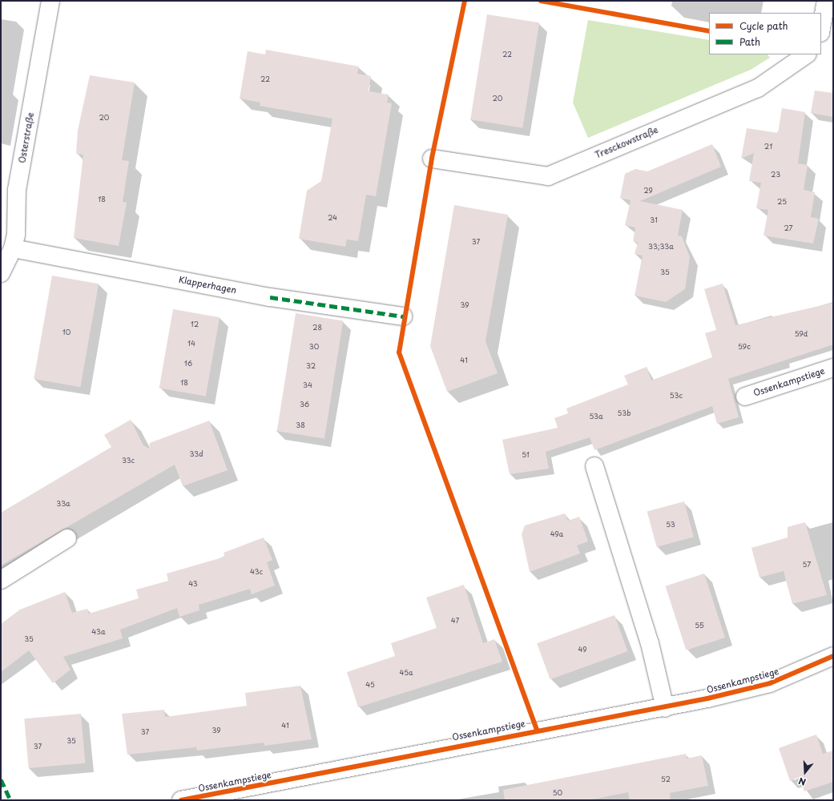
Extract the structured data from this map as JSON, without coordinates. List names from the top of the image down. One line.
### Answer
{"streets":{"street":["Osterstraße","Tresckowstraße","Klapperhagen","Ossenkampstiege"]},"crossings":[["Osterstraße","Klapperhagen"]],"house_numbers":["22","22","20","20","21","23","29","18","25","24","31","27","37","33;33a","35","39","12","28","10","59d","14","30","59c","41","16","32","18","34","53c","36","53b","53a","38","33d","51","33c","33a","53","49a","57","43c","43","47","55","43a","35","49","45a","45","41","39","37","35","37","52","50"],"legend":["Cycle path","Path"],"north":"bottom"}
